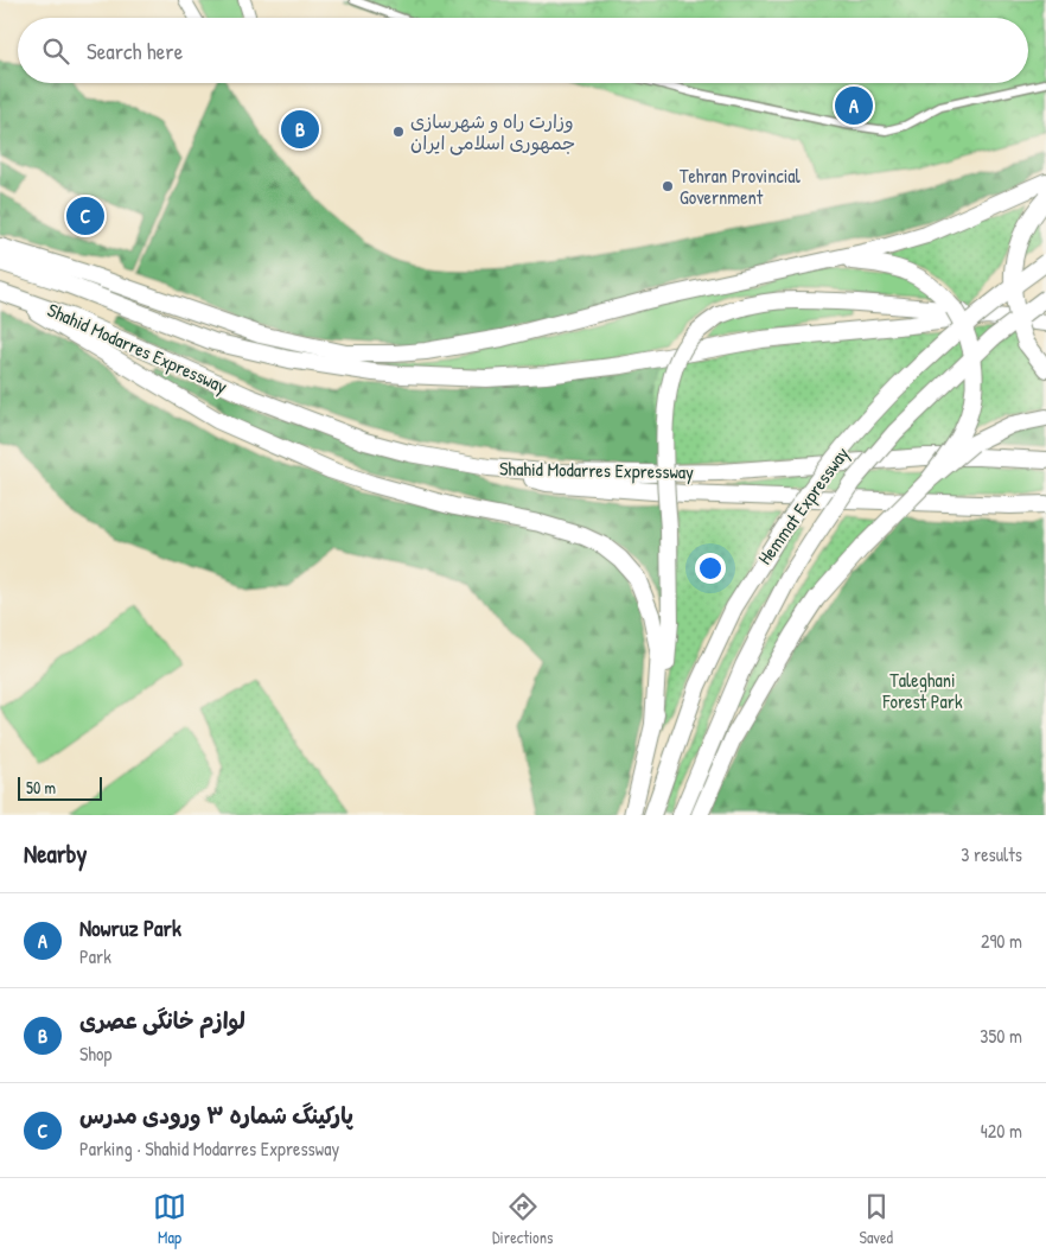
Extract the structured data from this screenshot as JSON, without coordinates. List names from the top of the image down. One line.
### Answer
{"streets":{"highway":["Shahid Modarres Expressway","Hemmat Expressway"]},"parks":["Taleghani Forest Park"],"places":["وزارت راه و شهرسازی جمهوری اسلامی ایران","Tehran Provincial Government"],"scale_bar":"50 m","page":{"search":"Search here","pins":["A","B","C"],"scale":"50 m","heading":["Nearby","3 results"],"list":[{"mark":"A","name":"Nowruz Park","note":"Park","value":"290 m"},{"mark":"B","name":"لوازم خانگی عصری","note":"Shop","value":"350 m"},{"mark":"C","name":"پارکینگ شماره ۳ ورودی مدرس","note":"Parking · Shahid Modarres Expressway","value":"420 m"}],"nav":["Map","Directions","Saved"]}}
